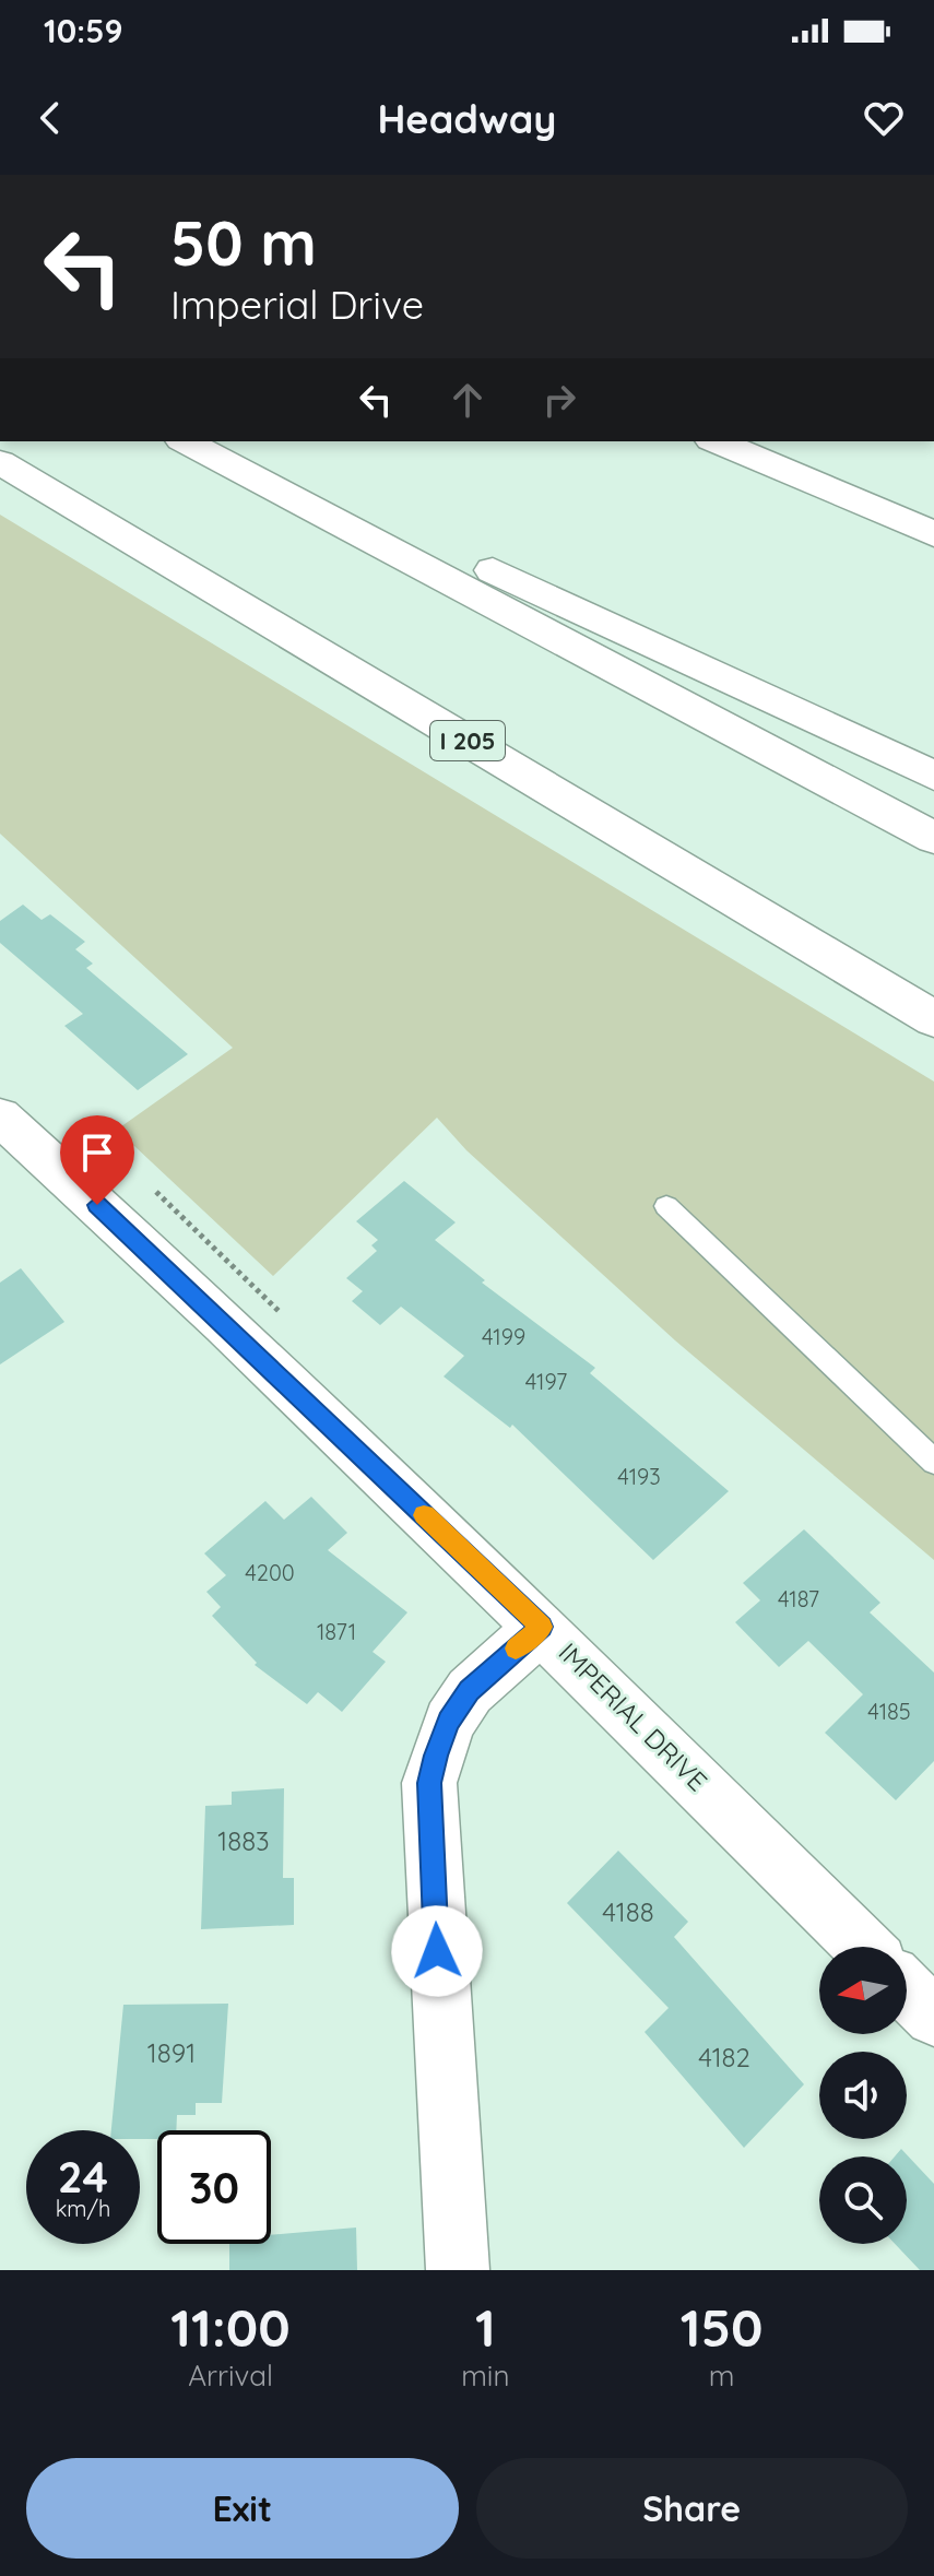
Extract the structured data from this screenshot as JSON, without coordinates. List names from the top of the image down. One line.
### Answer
{"streets":{"main road":["I 205"],"street":["IMPERIAL DRIVE"]},"house_numbers":["4199","4197","4193","4200","4187","1871","4185","1883","4188","1891","4182"],"north":"left","page":{"status":"10:59","header":"Headway","turn":["50 m","Imperial Drive"],"speed":"24 km/h","limit":"30","eta":["11:00","Arrival","1","min","150","m"],"buttons":["Exit","Share"]}}
